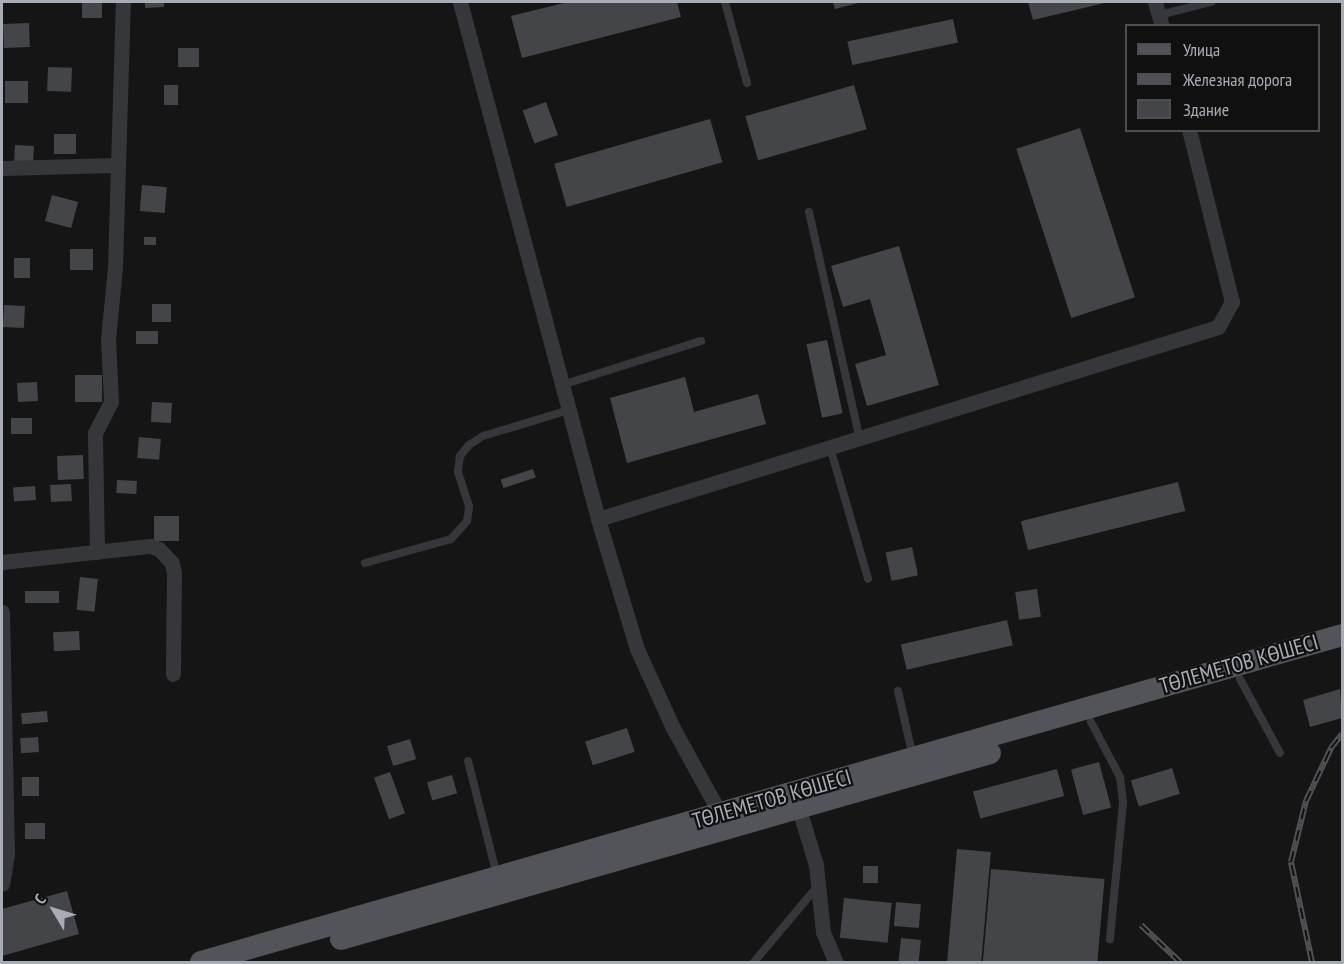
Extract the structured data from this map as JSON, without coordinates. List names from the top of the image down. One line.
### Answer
{"streets":{"main road":["ТӨЛЕМЕТОВ КӨШЕСІ"]},"legend":["Улица","Железная дорога","Здание"],"north":"top left"}
